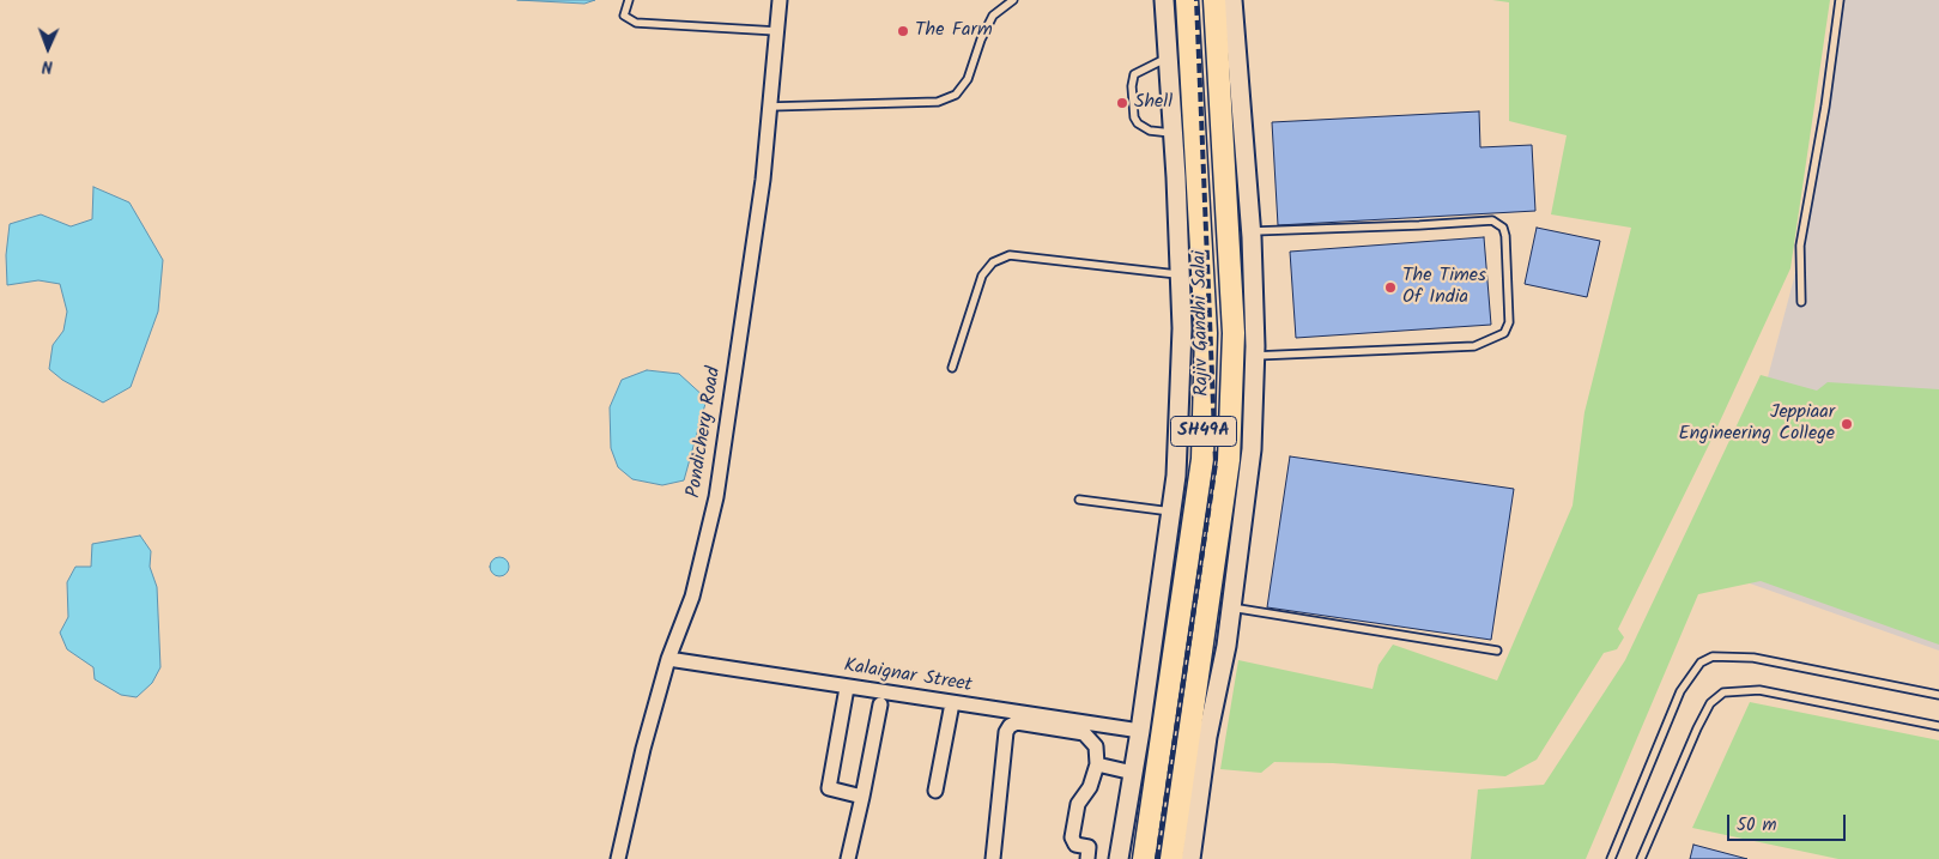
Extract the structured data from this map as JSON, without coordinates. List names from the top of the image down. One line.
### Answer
{"streets":{"main road":["Rajiv Gandhi Salai","SH49A"],"street":["Pondichery Road","Kalaignar Street"]},"crossings":[["Pondichery Road","Kalaignar Street"]],"places":["The Farm","Shell","The Times Of India","Jeppiaar Engineering College"],"scale_bar":"50 m","north":"bottom"}
